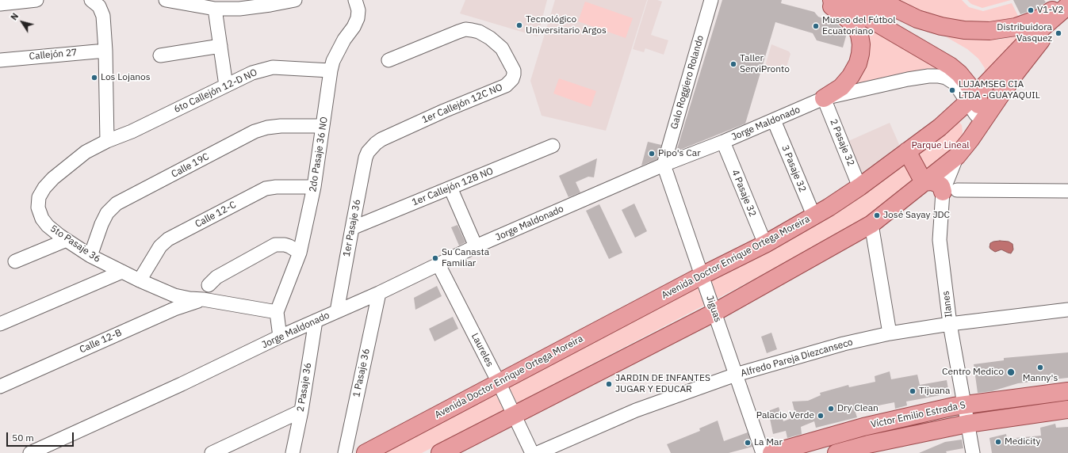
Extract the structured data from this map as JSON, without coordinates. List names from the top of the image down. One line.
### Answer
{"streets":{"main road":["Avenida Doctor Enrique Ortega Moreira","Víctor Emilio Estrada S"],"street":["Callejón 27","Galo Roggiero Rolando","6to Callejón 12-D NO","1er Callejón 12C NO","Jorge Maldonado","2 Pasaje 32","2do Pasaje 36 NO","Calle 19C","3 Pasaje 32","1er Callejón 12B NO","4 Pasaje 32","Calle 12-C","1er Pasaje 36","5to Pasaje 36","Ilanes","Jiguas","Calle 12-B","Laureles","Alfredo Pareja Diezcanseco","1 Pasaje 36","2 Pasaje 36"]},"crossings":[["Galo Roggiero Rolando","Jorge Maldonado"],["Galo Roggiero Rolando","Jiguas"],["6to Callejón 12-D NO","2do Pasaje 36 NO"],["6to Callejón 12-D NO","5to Pasaje 36"],["1er Callejón 12C NO","1er Pasaje 36"],["Jorge Maldonado","2 Pasaje 32"],["Jorge Maldonado","3 Pasaje 32"],["Jorge Maldonado","4 Pasaje 32"],["Jorge Maldonado","1er Pasaje 36"],["Jorge Maldonado","Avenida Doctor Enrique Ortega Moreira"],["Jorge Maldonado","Jiguas"],["Jorge Maldonado","Laureles"],["Jorge Maldonado","1 Pasaje 36"],["Jorge Maldonado","2 Pasaje 36"],["2 Pasaje 32","Avenida Doctor Enrique Ortega Moreira"],["2do Pasaje 36 NO","Calle 19C"],["2do Pasaje 36 NO","Calle 12-C"],["2do Pasaje 36 NO","5to Pasaje 36"],["Calle 19C","5to Pasaje 36"],["3 Pasaje 32","Avenida Doctor Enrique Ortega Moreira"],["1er Callejón 12B NO","1er Pasaje 36"],["4 Pasaje 32","Avenida Doctor Enrique Ortega Moreira"],["Calle 12-C","5to Pasaje 36"],["5to Pasaje 36","Calle 12-B"],["Avenida Doctor Enrique Ortega Moreira","Jiguas"],["Avenida Doctor Enrique Ortega Moreira","Laureles"],["Ilanes","Alfredo Pareja Diezcanseco"],["Ilanes","Víctor Emilio Estrada S"],["Jiguas","Alfredo Pareja Diezcanseco"]],"parks":["Parque Lineal"],"places":["V1-V2","Tecnológico Universitario Argos","Museo del Fútbol Ecuatoriano","Distribuidora Vasquez","Taller ServiPronto","Los Lojanos","LUJAMSEG CIA LTDA - GUAYAQUIL","Pipo's Car","José Sayay JDC","Su Canasta Familiar","Manny's","Centro Medico","JARDIN DE INFANTES JUGAR Y EDUCAR","Tijuana","Dry Clean","Palacio Verde","Medicity","La Mar"],"scale_bar":"50 m","north":"top left"}
